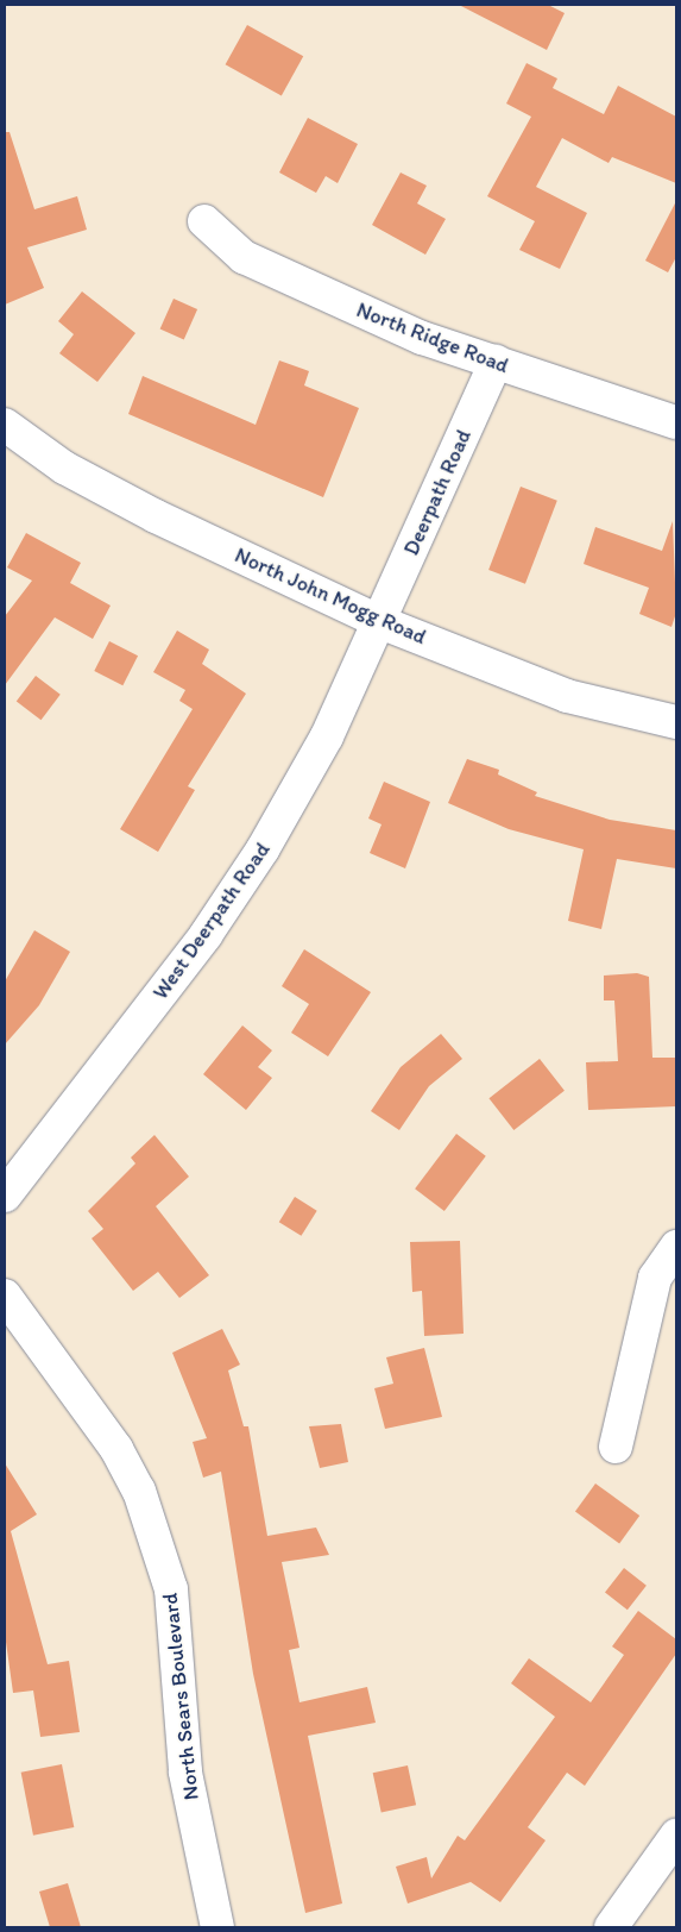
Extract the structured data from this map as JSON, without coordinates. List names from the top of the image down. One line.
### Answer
{"streets":{"street":["North Ridge Road","Deerpath Road","North John Mogg Road","West Deerpath Road","North Sears Boulevard"]},"crossings":[["North Ridge Road","Deerpath Road"],["Deerpath Road","North John Mogg Road"],["Deerpath Road","West Deerpath Road"],["North John Mogg Road","West Deerpath Road"]]}
